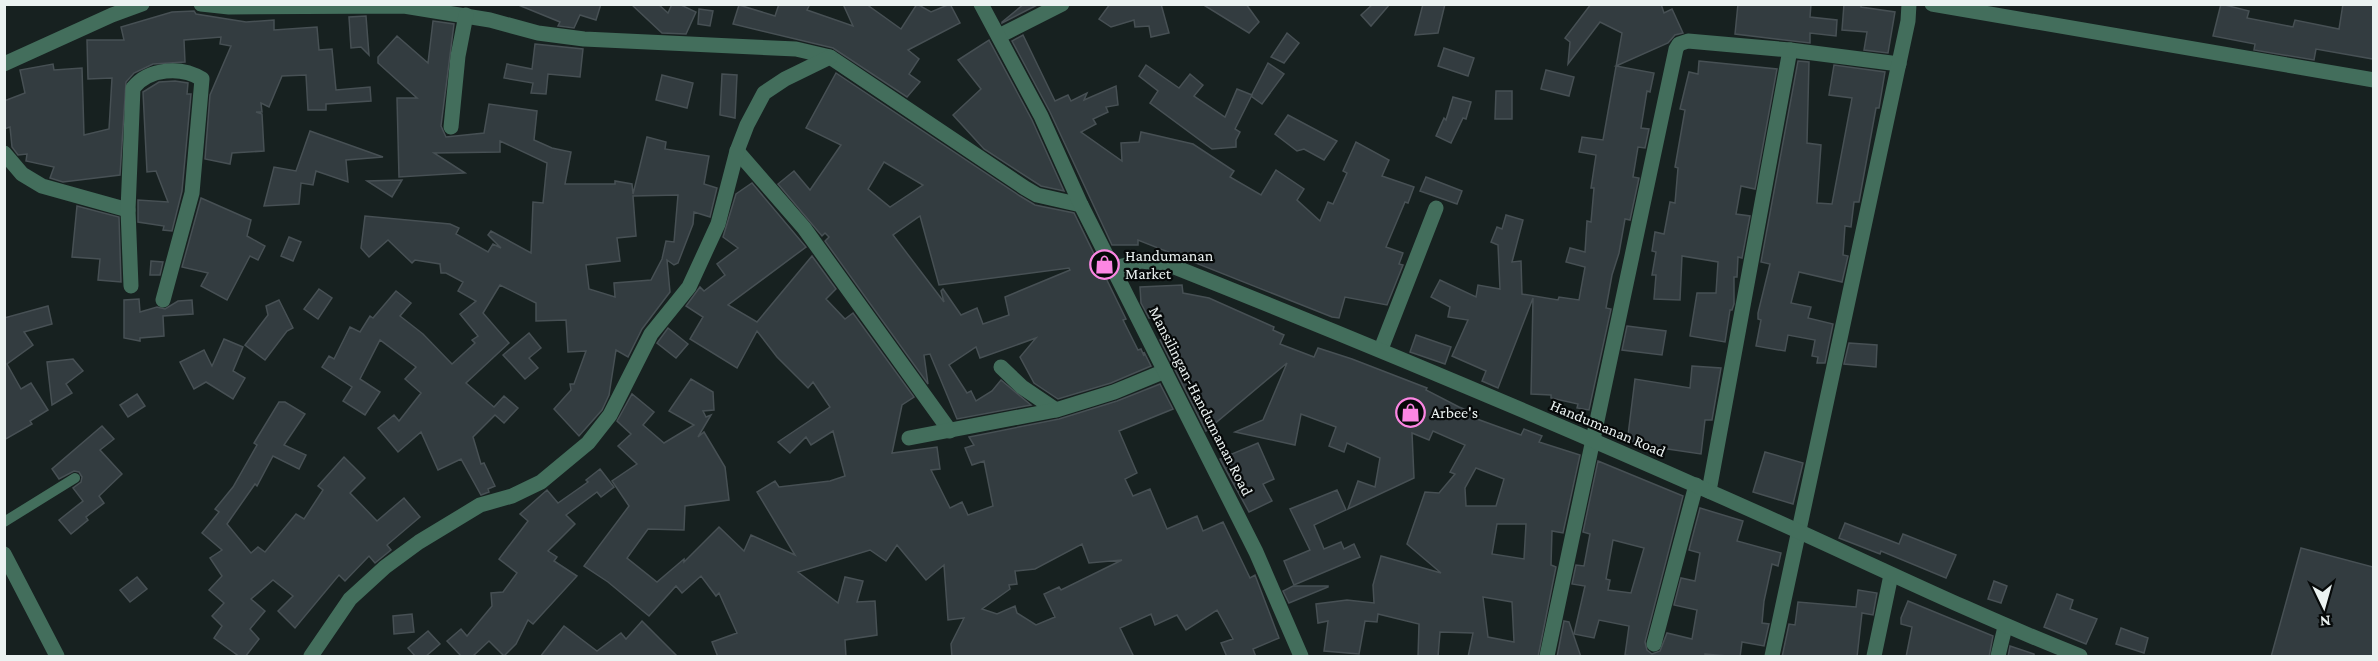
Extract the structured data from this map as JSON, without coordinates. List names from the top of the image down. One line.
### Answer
{"streets":{"street":["Mansilingan-Handumanan Road","Handumanan Road"]},"crossings":[["Mansilingan-Handumanan Road","Handumanan Road"]],"places":{"shop":["Handumanan Market","Arbee's"]},"north":"bottom"}
